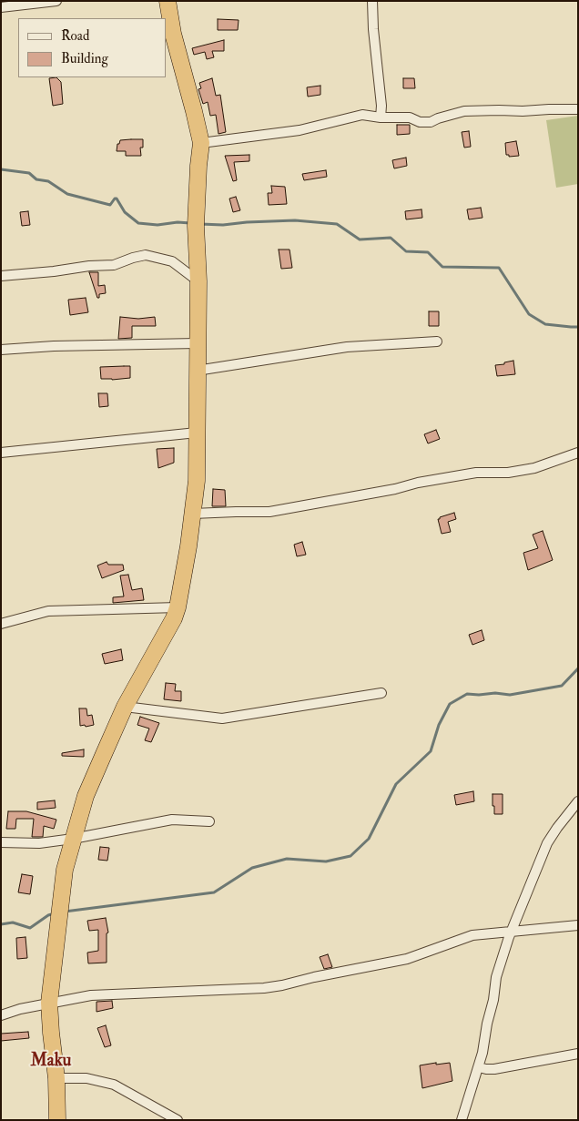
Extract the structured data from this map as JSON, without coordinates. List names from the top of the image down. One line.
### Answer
{"districts":["Maku"],"legend":["Road","Building"]}
